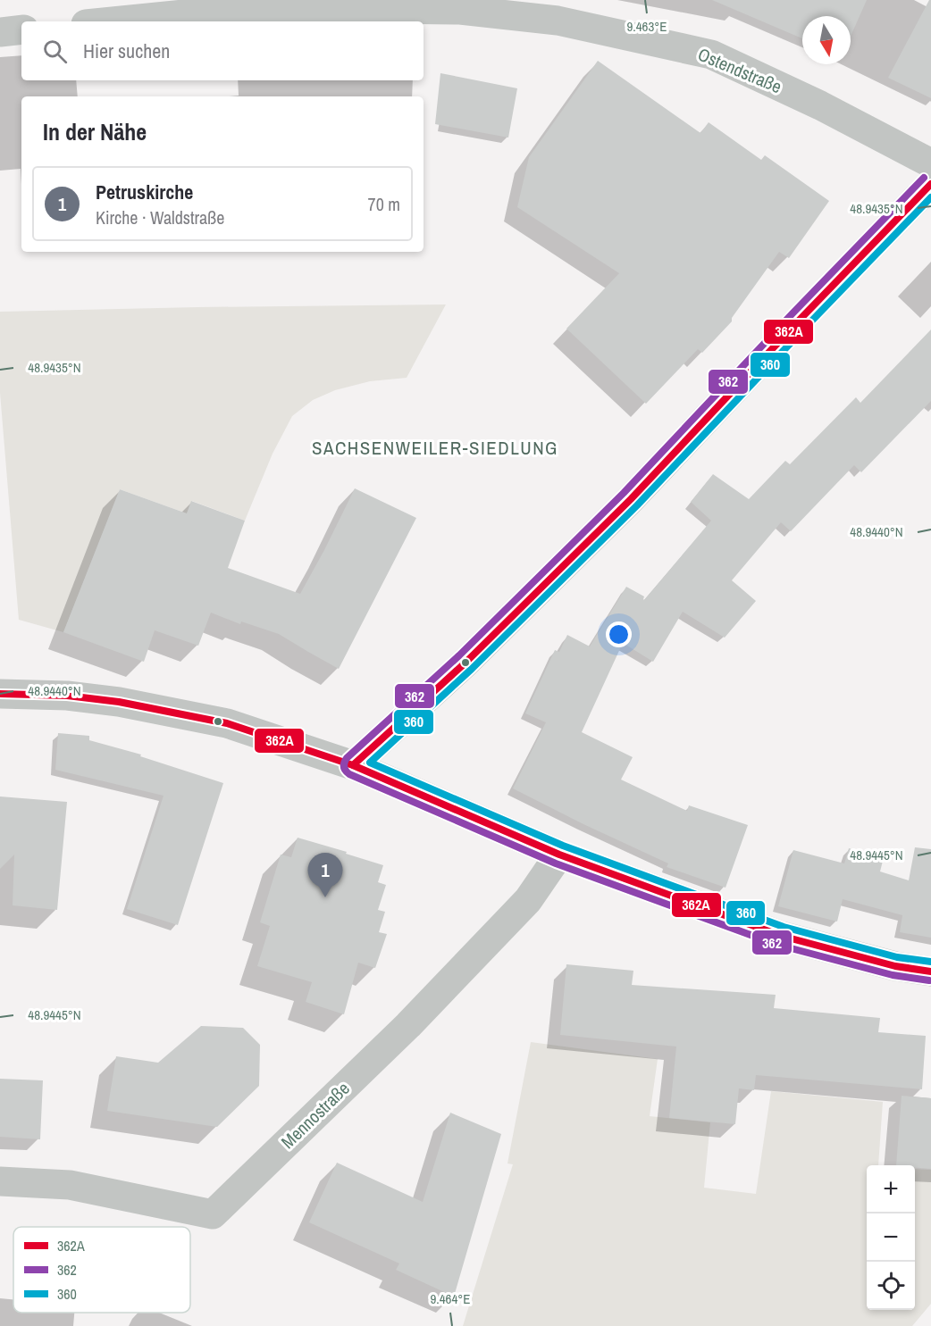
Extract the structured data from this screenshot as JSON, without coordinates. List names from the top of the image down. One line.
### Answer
{"streets":{"street":["Ostendstraße","Mennostraße"]},"districts":["SACHSENWEILER-SIEDLUNG"],"lines":["transit line 362","transit line 362A","transit line 360"],"legend":["362A","362","360"],"north":"bottom","page":{"search":"Hier suchen","heading":"In der Nähe","list":[{"mark":"1","name":"Petruskirche","note":"Kirche · Waldstraße","value":"70 m"}],"pins":"1","map_buttons":["+","−"]},"coordinates":["9.463°E","48.9435°N","48.9440°N","48.9445°N","9.464°E"]}
